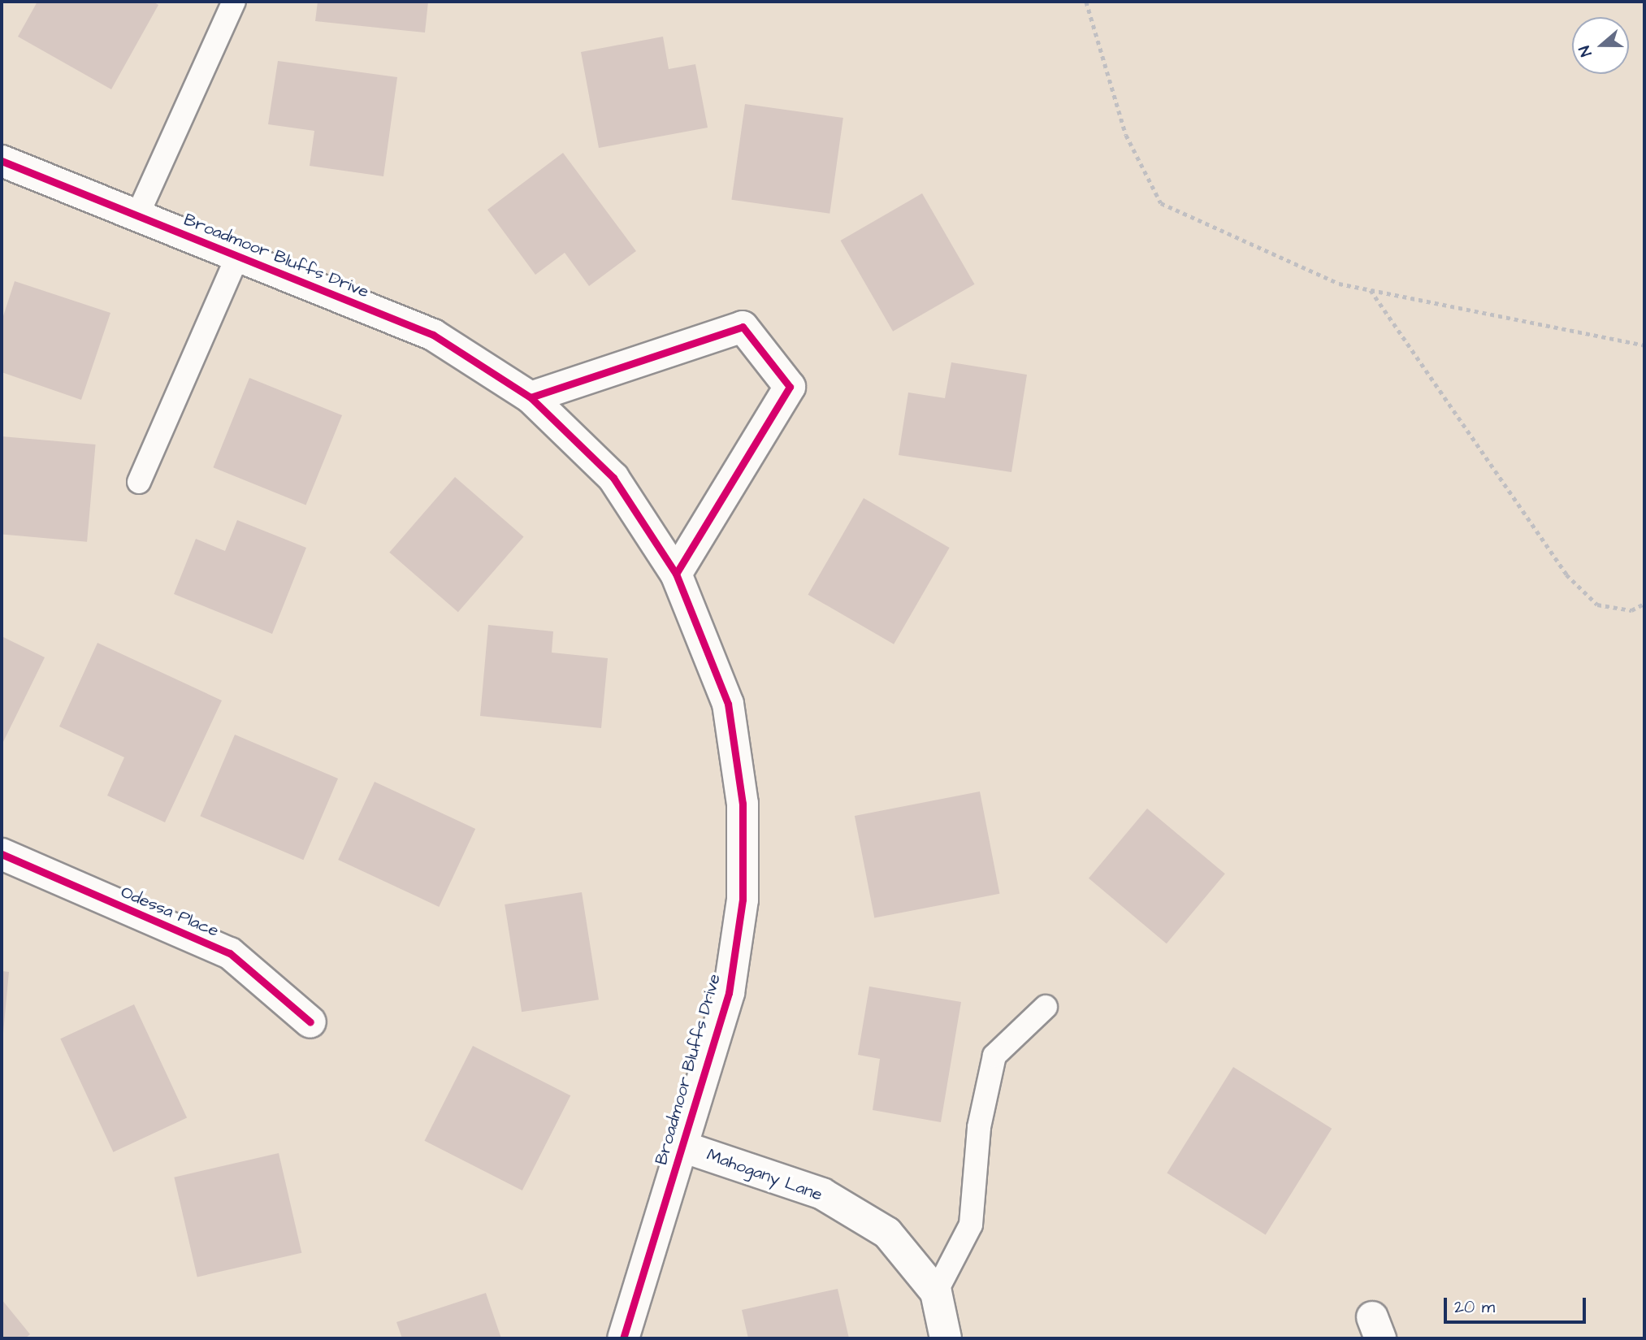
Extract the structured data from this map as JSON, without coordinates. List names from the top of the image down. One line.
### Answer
{"streets":{"street":["Broadmoor Bluffs Drive","Odessa Place","Mahogany Lane"]},"crossings":[["Broadmoor Bluffs Drive","Mahogany Lane"]],"scale_bar":"20 m","north":"left"}
